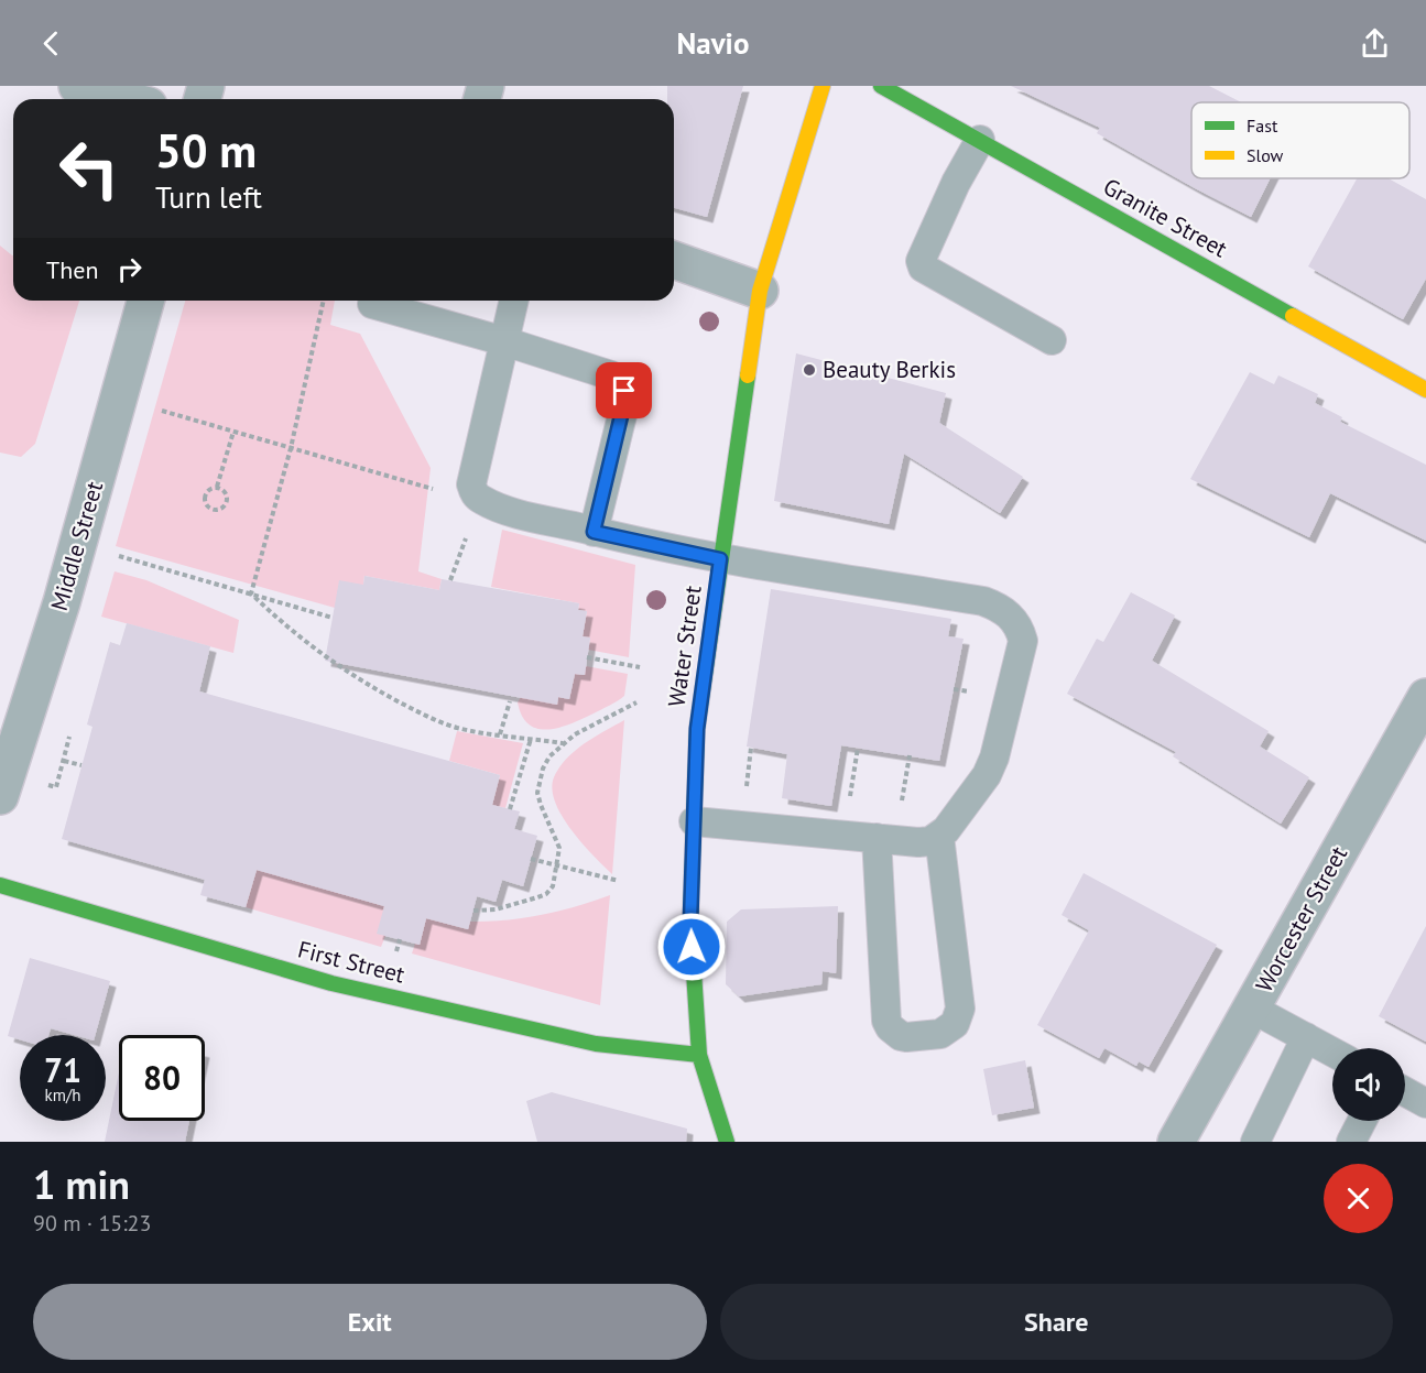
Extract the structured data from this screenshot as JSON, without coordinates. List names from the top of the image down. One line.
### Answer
{"streets":{"main road":["Granite Street","Water Street","First Street"],"street":["Middle Street","Worcester Street"]},"crossings":[["Water Street","First Street"]],"places":["Beauty Berkis"],"legend":["Fast","Slow"],"page":{"header":"Navio","turn":["50 m","Turn left"],"then":"Then","speed":"71 km/h","limit":"80","heading":["1 min","90 m · 15:23"],"buttons":["Exit","Share"]}}
